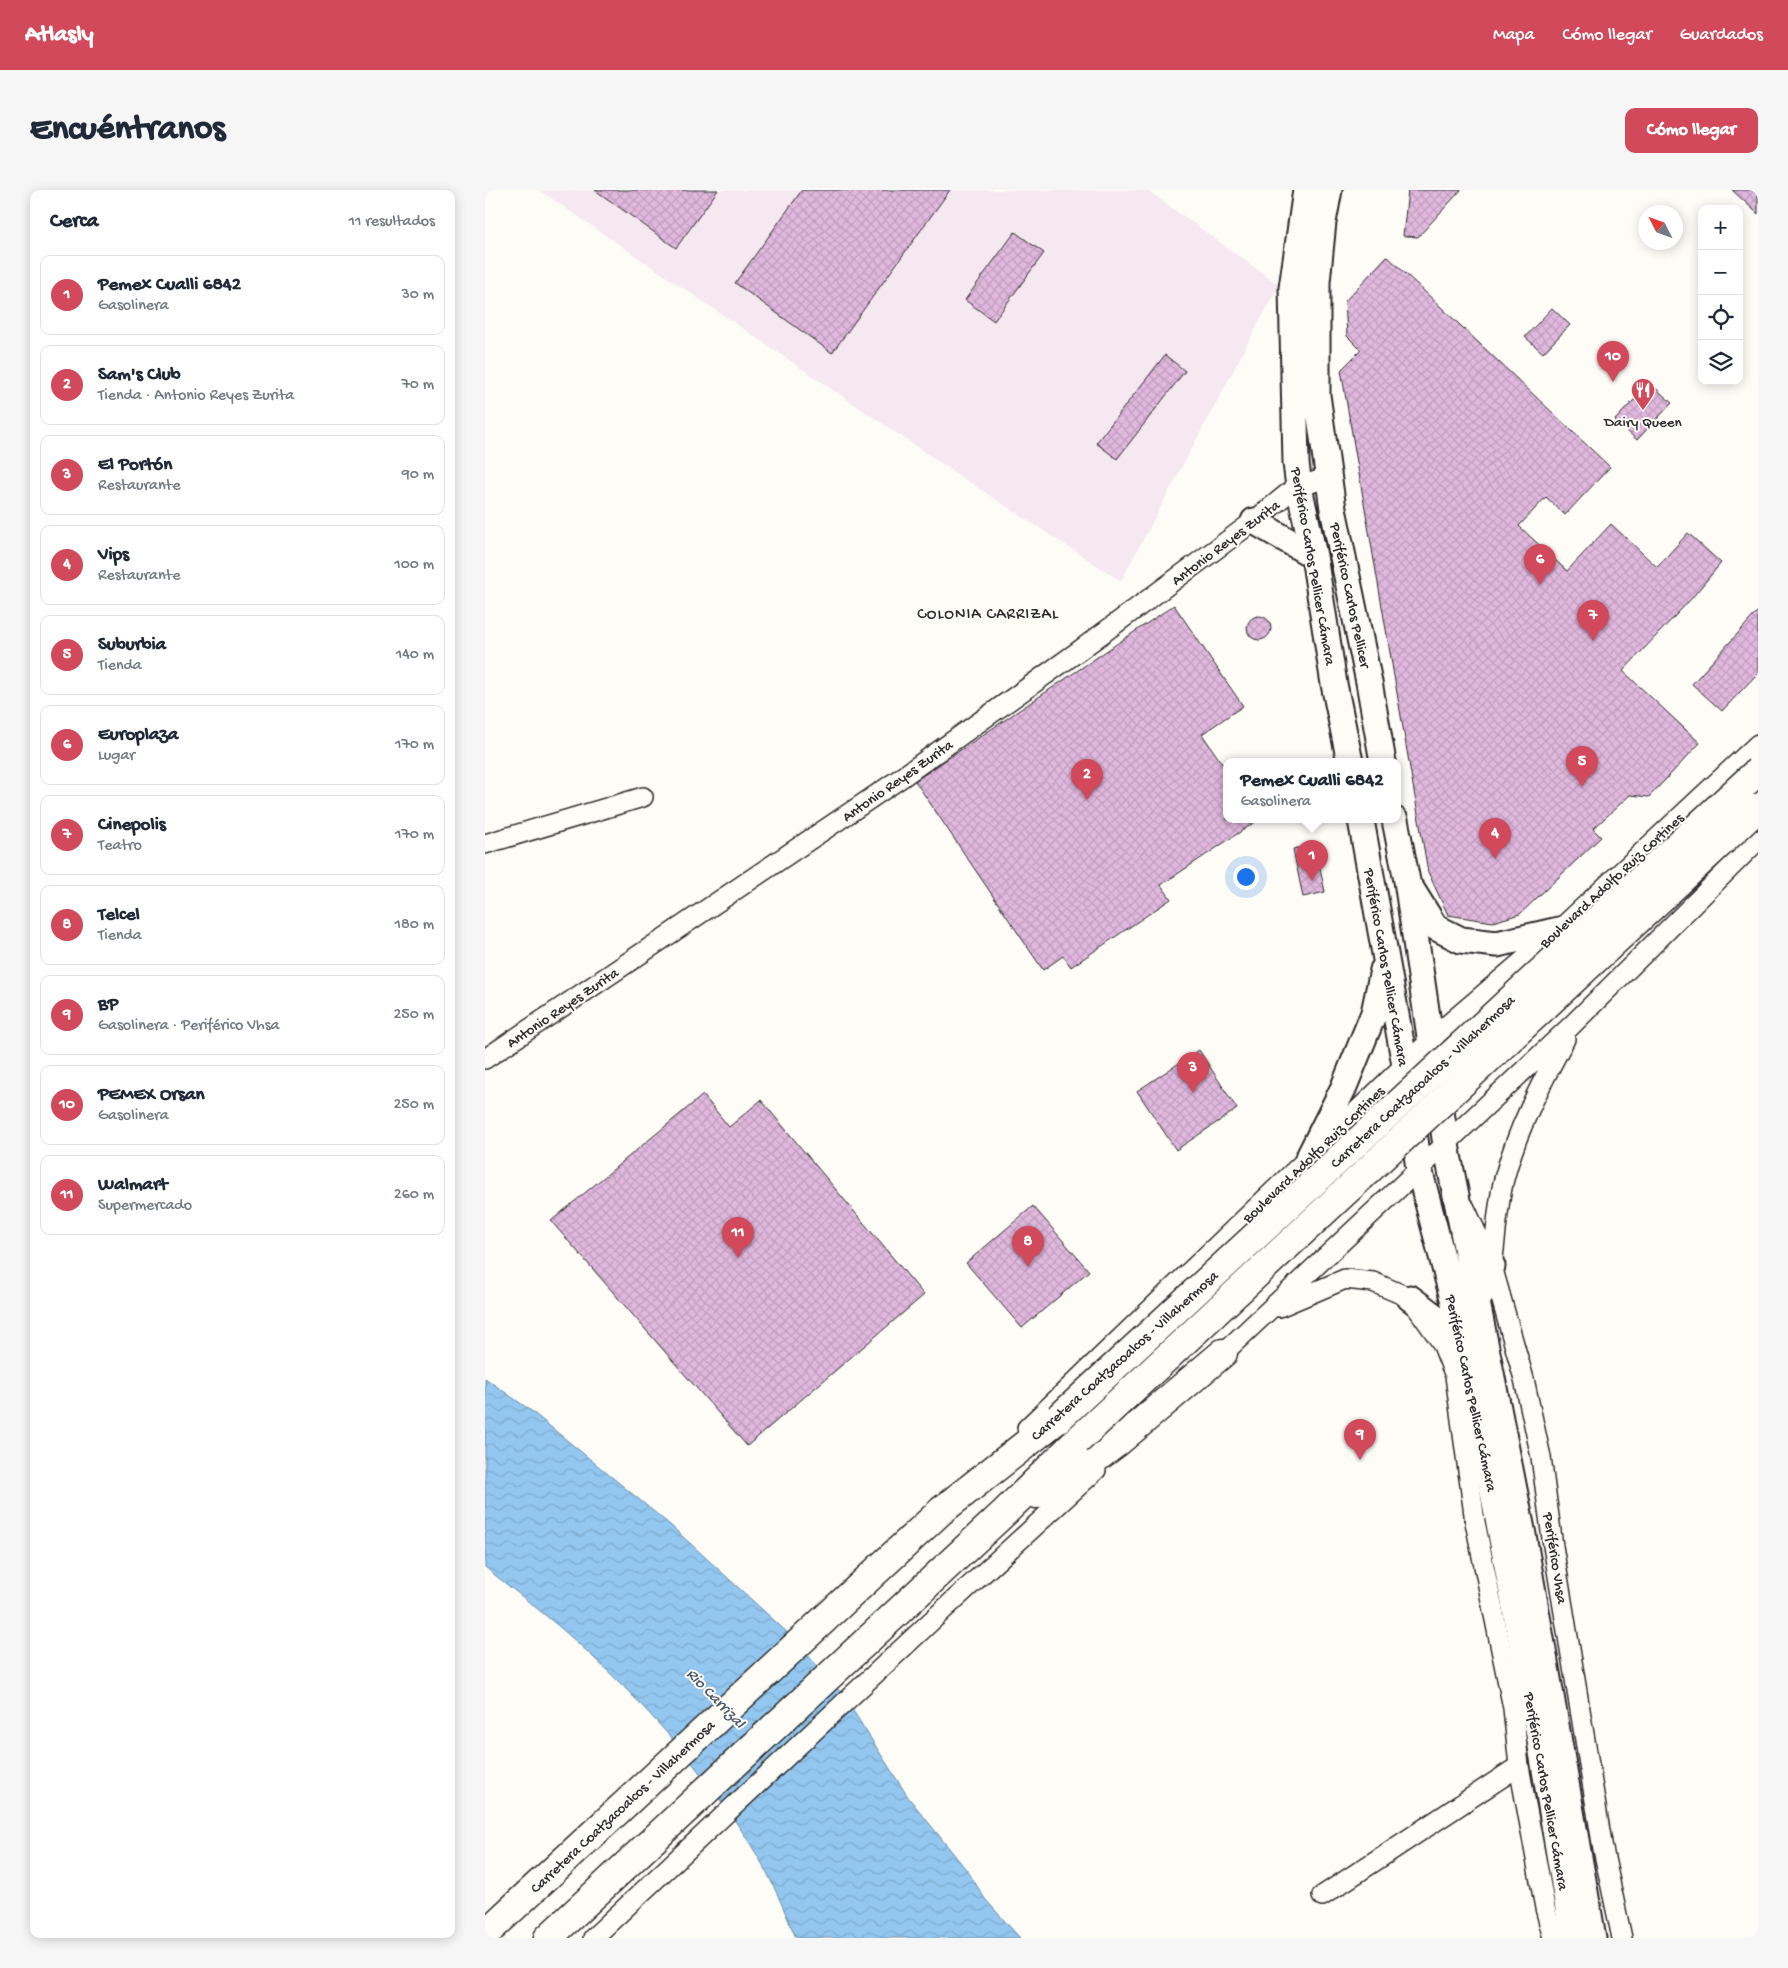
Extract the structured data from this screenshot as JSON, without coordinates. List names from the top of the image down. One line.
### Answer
{"streets":{"highway":["Carretera Coatzacoalcos - Villahermosa"],"main road":["Periférico Carlos Pellicer Cámara","Periférico Carlos Pellicer"],"street":["Antonio Reyes Zurita","Boulevard Adolfo Ruiz Cortines","Periférico Vhsa"]},"crossings":[["Antonio Reyes Zurita","Periférico Carlos Pellicer Cámara"],["Periférico Carlos Pellicer Cámara","Periférico Carlos Pellicer"],["Periférico Carlos Pellicer Cámara","Boulevard Adolfo Ruiz Cortines"],["Periférico Carlos Pellicer Cámara","Periférico Vhsa"],["Boulevard Adolfo Ruiz Cortines","Carretera Coatzacoalcos - Villahermosa"]],"districts":["COLONIA CARRIZAL"],"water":["Rio Carrizal"],"places":{"restaurant":["Dairy Queen"]},"north":"top left","page":{"header":"Atlasly","nav":["Mapa","Cómo llegar","Guardados"],"buttons":"Cómo llegar","title":"Encuéntranos","heading":["Cerca","11 resultados"],"map_buttons":["+","−"],"list":[{"mark":"1","name":"Pemex Cualli 6842","note":"Gasolinera","value":"30 m"},{"mark":"2","name":"Sam's Club","note":"Tienda · Antonio Reyes Zurita","value":"70 m"},{"mark":"3","name":"El Portón","note":"Restaurante","value":"90 m"},{"mark":"4","name":"Vips","note":"Restaurante","value":"100 m"},{"mark":"5","name":"Suburbia","note":"Tienda","value":"140 m"},{"mark":"6","name":"Europlaza","note":"Lugar","value":"170 m"},{"mark":"7","name":"Cinepolis","note":"Teatro","value":"170 m"},{"mark":"8","name":"Telcel","note":"Tienda","value":"180 m"},{"mark":"9","name":"BP","note":"Gasolinera · Periférico Vhsa","value":"250 m"},{"mark":"10","name":"PEMEX Orsan","note":"Gasolinera","value":"250 m"},{"mark":"11","name":"Walmart","note":"Supermercado","value":"260 m"}],"pins":["10","6","7","5","2","4","1","3","11","8","9"],"popup":["Pemex Cualli 6842","Gasolinera"]}}
